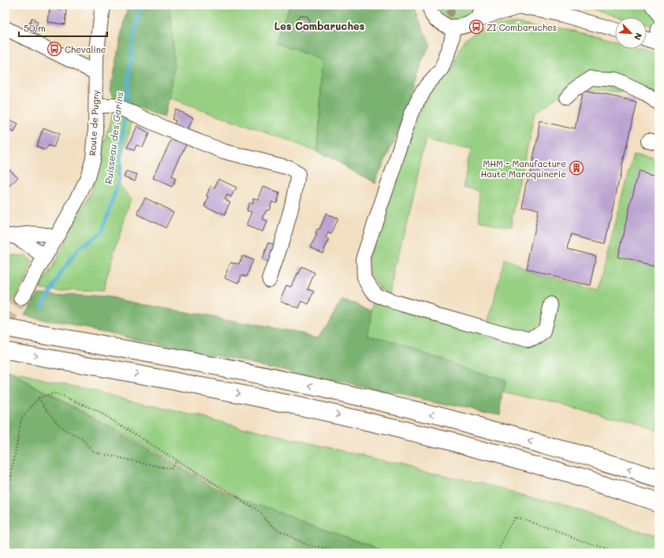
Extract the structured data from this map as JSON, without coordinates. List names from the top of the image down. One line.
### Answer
{"streets":{"street":["Route de Pugny"]},"districts":["Les Combaruches"],"water":["Ruisseau des Garins"],"places":{"bus stop":["ZI Combaruches","Chevaline"],"building":["MHM - Manufacture Haute Maroquinerie"]},"scale_bar":"50 m","north":"bottom right"}
